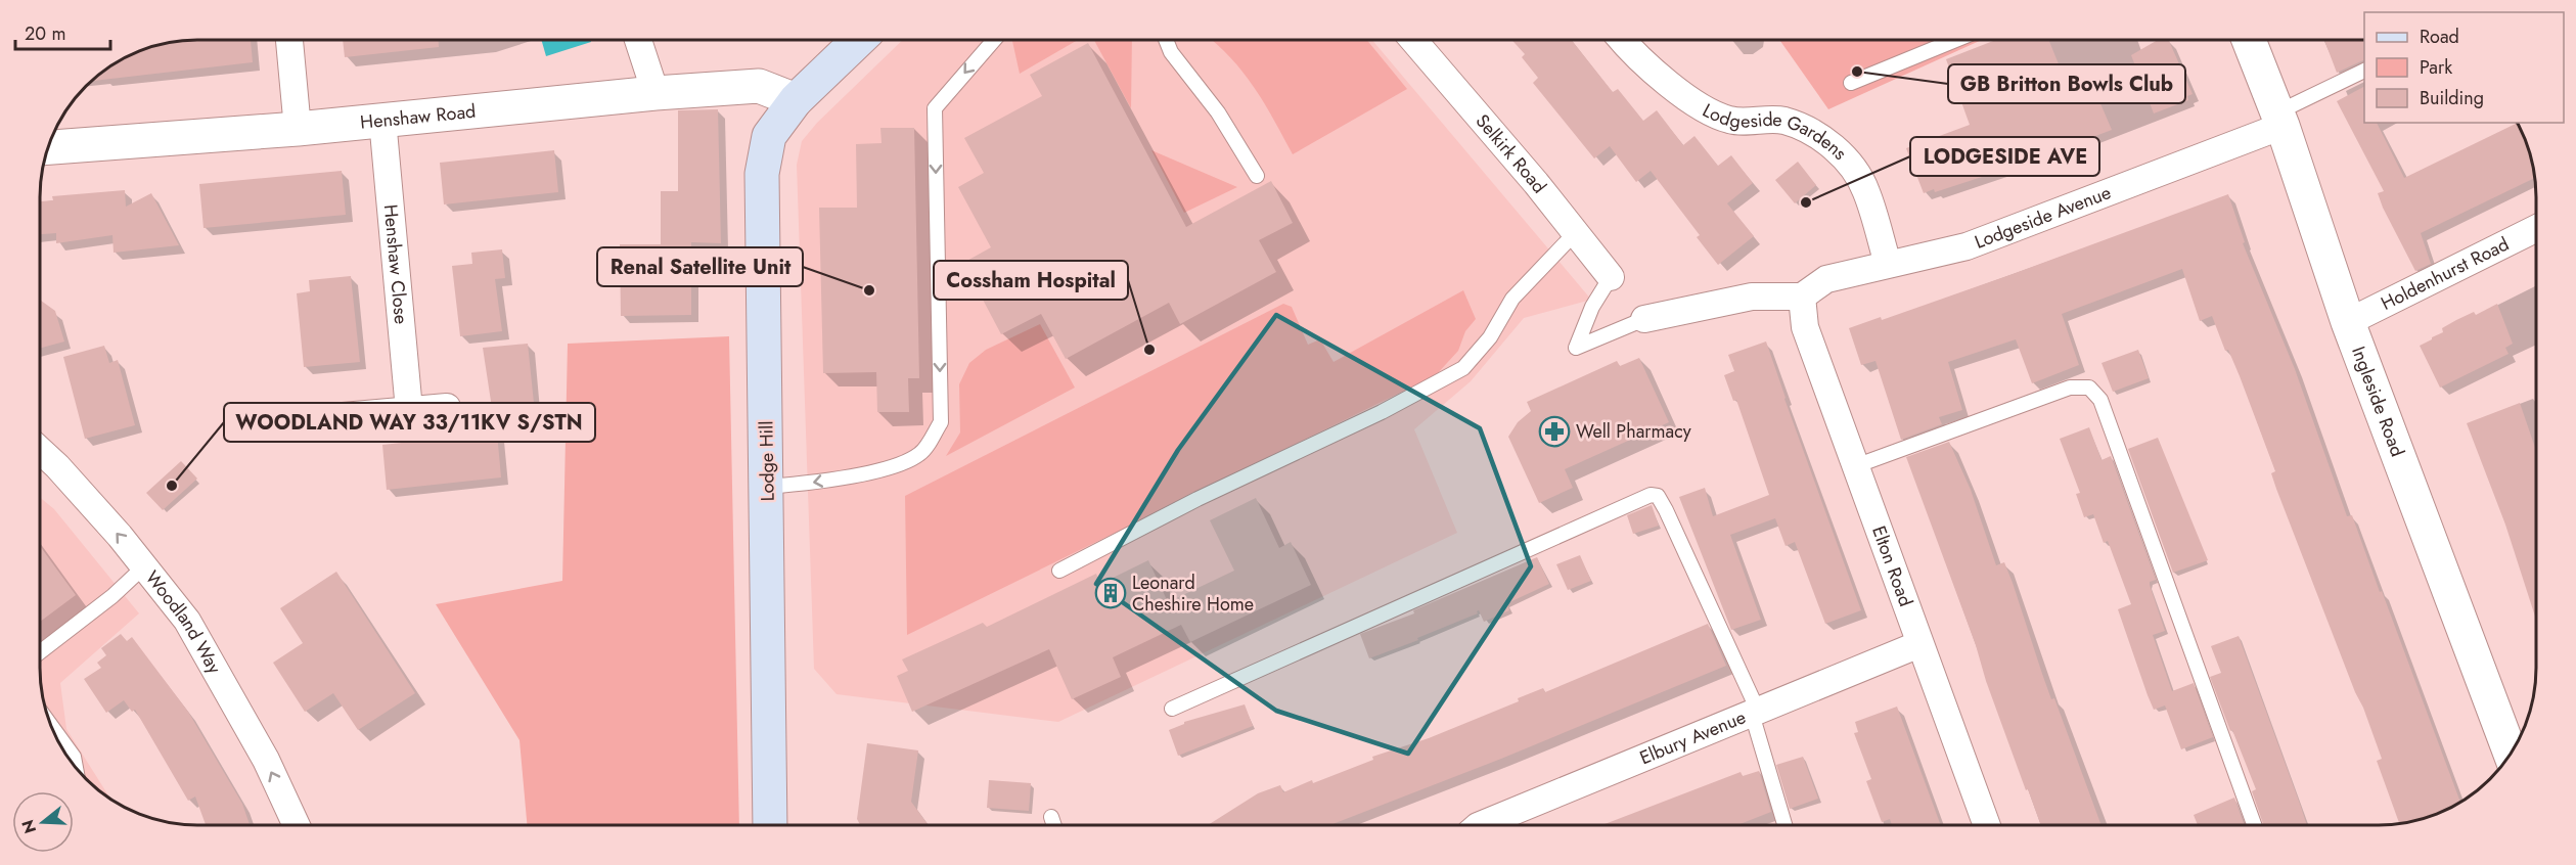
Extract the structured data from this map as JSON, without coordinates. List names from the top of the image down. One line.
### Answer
{"streets":{"main road":["Lodge Hill"],"street":["Henshaw Road","Lodgeside Gardens","Selkirk Road","Lodgeside Avenue","Henshaw Close","Holdenhurst Road","Ingleside Road","Elton Road","Woodland Way","Elbury Avenue"]},"crossings":[["Henshaw Road","Henshaw Close"],["Henshaw Road","Lodge Hill"],["Lodgeside Gardens","Lodgeside Avenue"],["Lodgeside Avenue","Ingleside Road"],["Lodgeside Avenue","Elton Road"],["Holdenhurst Road","Ingleside Road"],["Elton Road","Elbury Avenue"]],"one_way":["Woodland Way"],"places":{"other":["GB Britton Bowls Club","LODGESIDE AVE","Renal Satellite Unit","Cossham Hospital","WOODLAND WAY 33/11KV S/STN"],"pharmacy":["Well Pharmacy"],"building":["Leonard Cheshire Home"]},"legend":["Road","Park","Building"],"scale_bar":"20 m","north":"left"}
